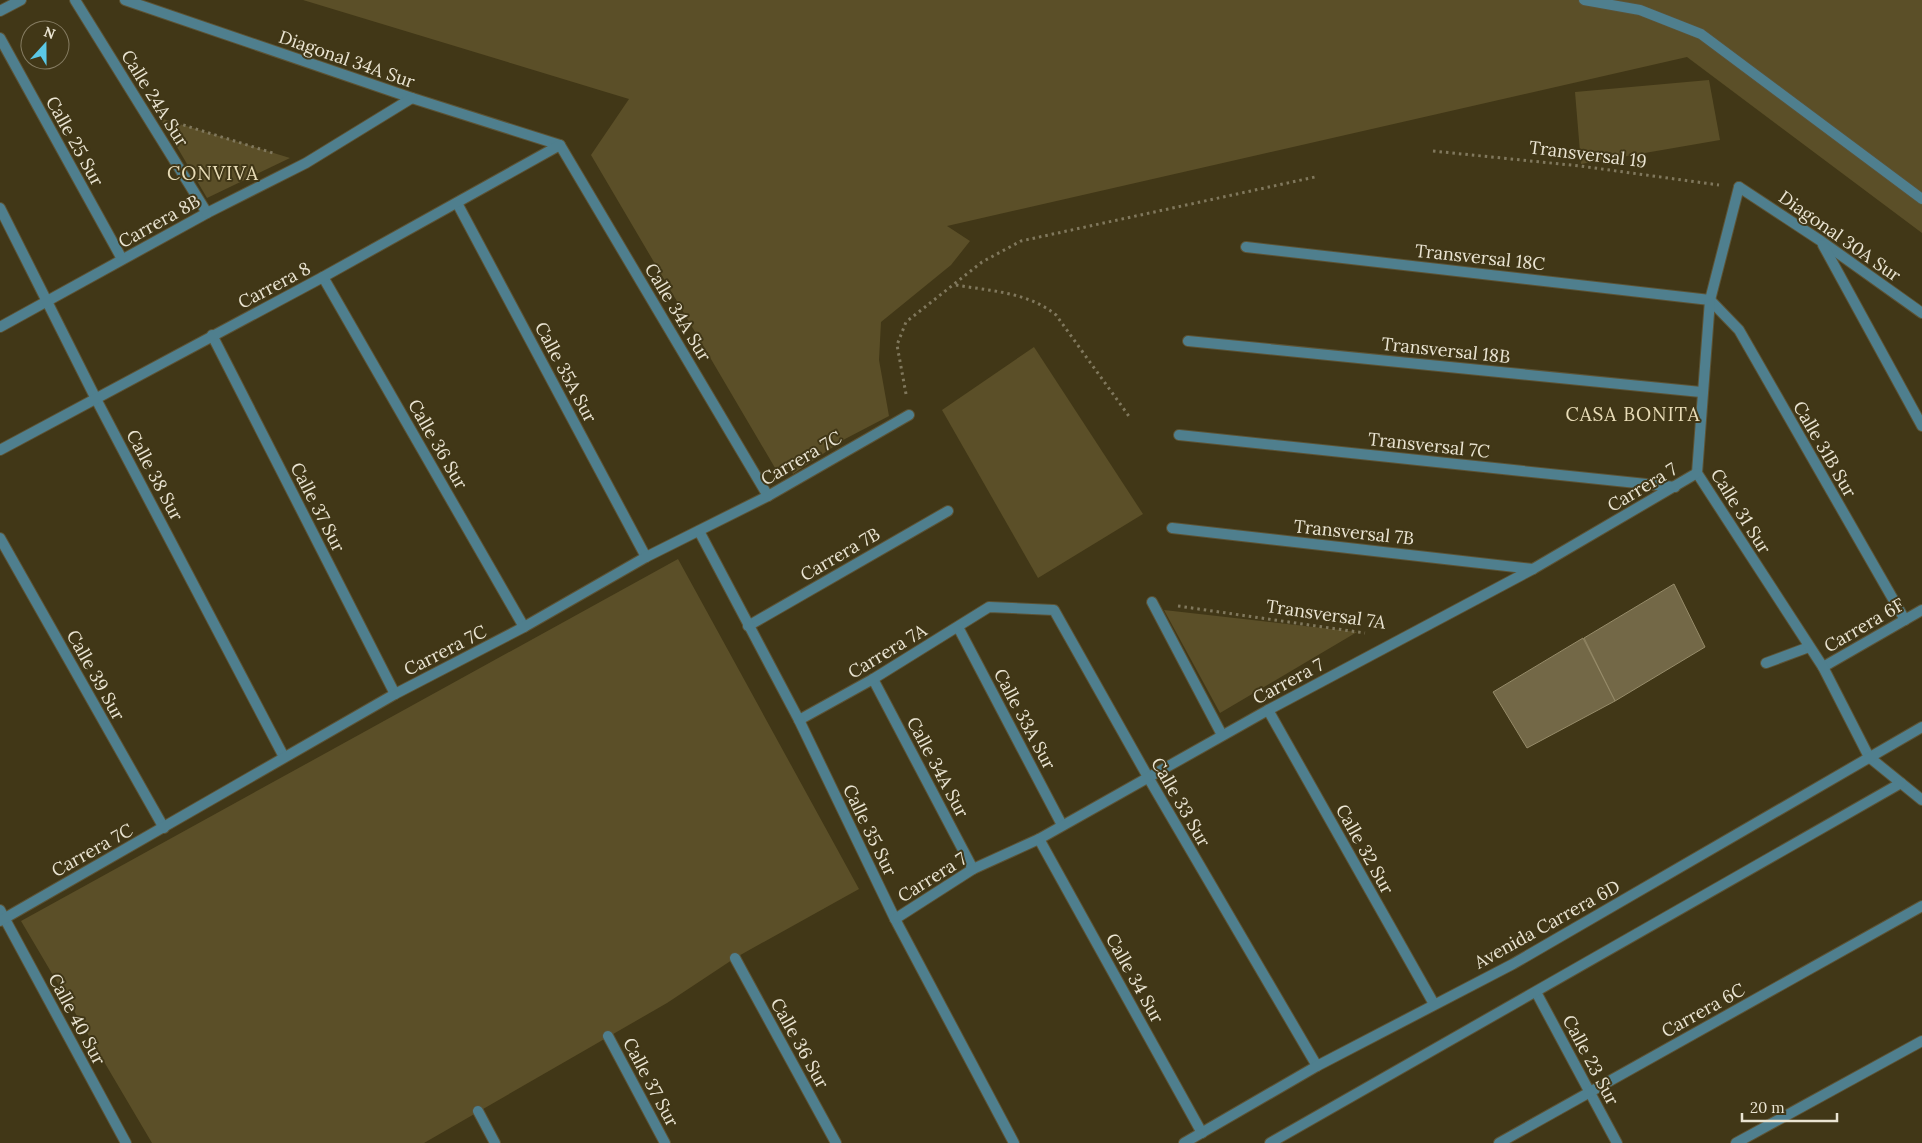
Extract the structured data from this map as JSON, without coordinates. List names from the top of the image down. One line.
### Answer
{"streets":{"street":["Diagonal 34A Sur","Calle 24A Sur","Calle 25 Sur","Carrera 8B","Diagonal 30A Sur","Transversal 18C","Carrera 8","Calle 34A Sur","Transversal 18B","Calle 35A Sur","Calle 36 Sur","Transversal 7C","Calle 31B Sur","Carrera 7C","Calle 38 Sur","Carrera 7","Calle 37 Sur","Calle 31 Sur","Transversal 7B","Carrera 7B","Carrera 6F","Carrera 7A","Calle 39 Sur","Calle 33A Sur","Calle 33 Sur","Calle 35 Sur","Calle 32 Sur","Avenida Carrera 6D","Calle 34 Sur","Carrera 6C","Calle 40 Sur","Calle 23 Sur"],"path":["Transversal 19","Transversal 7A"]},"crossings":[["Diagonal 34A Sur","Carrera 8B"],["Diagonal 34A Sur","Carrera 8"],["Diagonal 34A Sur","Calle 34A Sur"],["Calle 24A Sur","Carrera 8B"],["Calle 25 Sur","Carrera 8B"],["Transversal 19","Diagonal 30A Sur"],["Transversal 19","Calle 31 Sur"],["Carrera 8B","Calle 38 Sur"],["Diagonal 30A Sur","Calle 31 Sur"],["Transversal 18C","Calle 31B Sur"],["Transversal 18C","Calle 31 Sur"],["Carrera 8","Calle 34A Sur"],["Carrera 8","Calle 35A Sur"],["Carrera 8","Calle 36 Sur"],["Carrera 8","Calle 38 Sur"],["Carrera 8","Calle 37 Sur"],["Calle 34A Sur","Carrera 7C"],["Calle 34A Sur","Carrera 7"],["Calle 34A Sur","Carrera 7A"],["Transversal 18B","Calle 31 Sur"],["Calle 35A Sur","Carrera 7C"],["Calle 36 Sur","Carrera 7C"],["Transversal 7C","Carrera 7"],["Calle 31B Sur","Calle 31 Sur"],["Calle 31B Sur","Carrera 6F"],["Carrera 7C","Calle 38 Sur"],["Carrera 7C","Calle 37 Sur"],["Carrera 7C","Calle 39 Sur"],["Carrera 7C","Calle 35 Sur"],["Carrera 7C","Calle 40 Sur"],["Carrera 7","Calle 31 Sur"],["Carrera 7","Transversal 7B"],["Carrera 7","Calle 33A Sur"],["Carrera 7","Calle 33 Sur"],["Carrera 7","Calle 35 Sur"],["Carrera 7","Calle 32 Sur"],["Carrera 7","Calle 34 Sur"],["Calle 31 Sur","Carrera 6F"],["Calle 31 Sur","Avenida Carrera 6D"],["Carrera 7B","Calle 35 Sur"],["Carrera 7A","Calle 33A Sur"],["Carrera 7A","Calle 33 Sur"],["Carrera 7A","Calle 35 Sur"],["Calle 33 Sur","Avenida Carrera 6D"],["Calle 32 Sur","Avenida Carrera 6D"],["Avenida Carrera 6D","Calle 34 Sur"],["Carrera 6C","Calle 23 Sur"]],"districts":["CONVIVA","CASA BONITA"],"scale_bar":"20 m","north":"top"}
